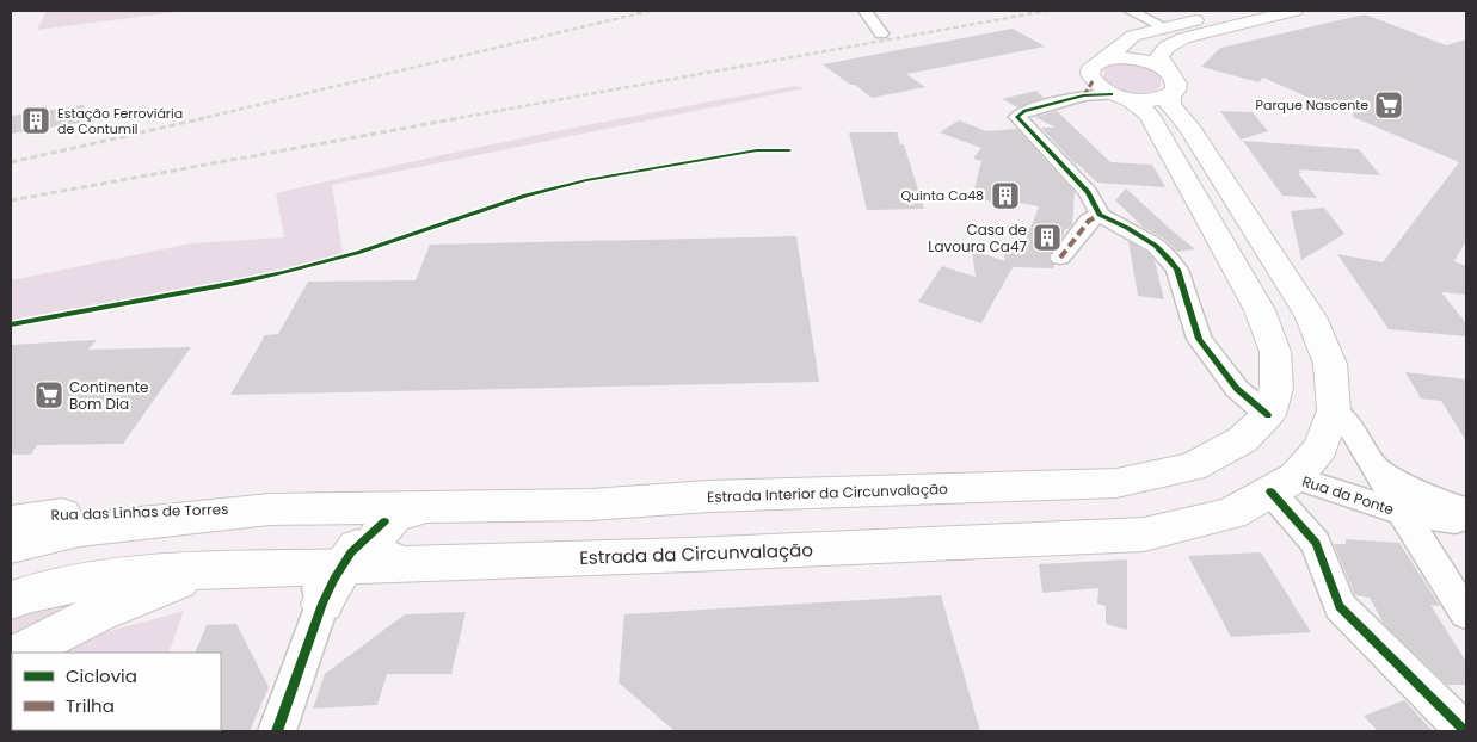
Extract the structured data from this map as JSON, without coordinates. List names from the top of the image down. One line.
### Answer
{"streets":{"main road":["Estrada Interior da Circunvalação","Rua das Linhas de Torres","Estrada da Circunvalação"],"street":["Rua da Ponte"]},"crossings":[["Estrada Interior da Circunvalação","Rua das Linhas de Torres"],["Rua da Ponte","Estrada da Circunvalação"]],"places":{"supermarket":["Parque Nascente","Continente Bom Dia"],"building":["Estação Ferroviária de Contumil","Quinta Ca48","Casa de Lavoura Ca47"]},"legend":["Ciclovia","Trilha"]}
